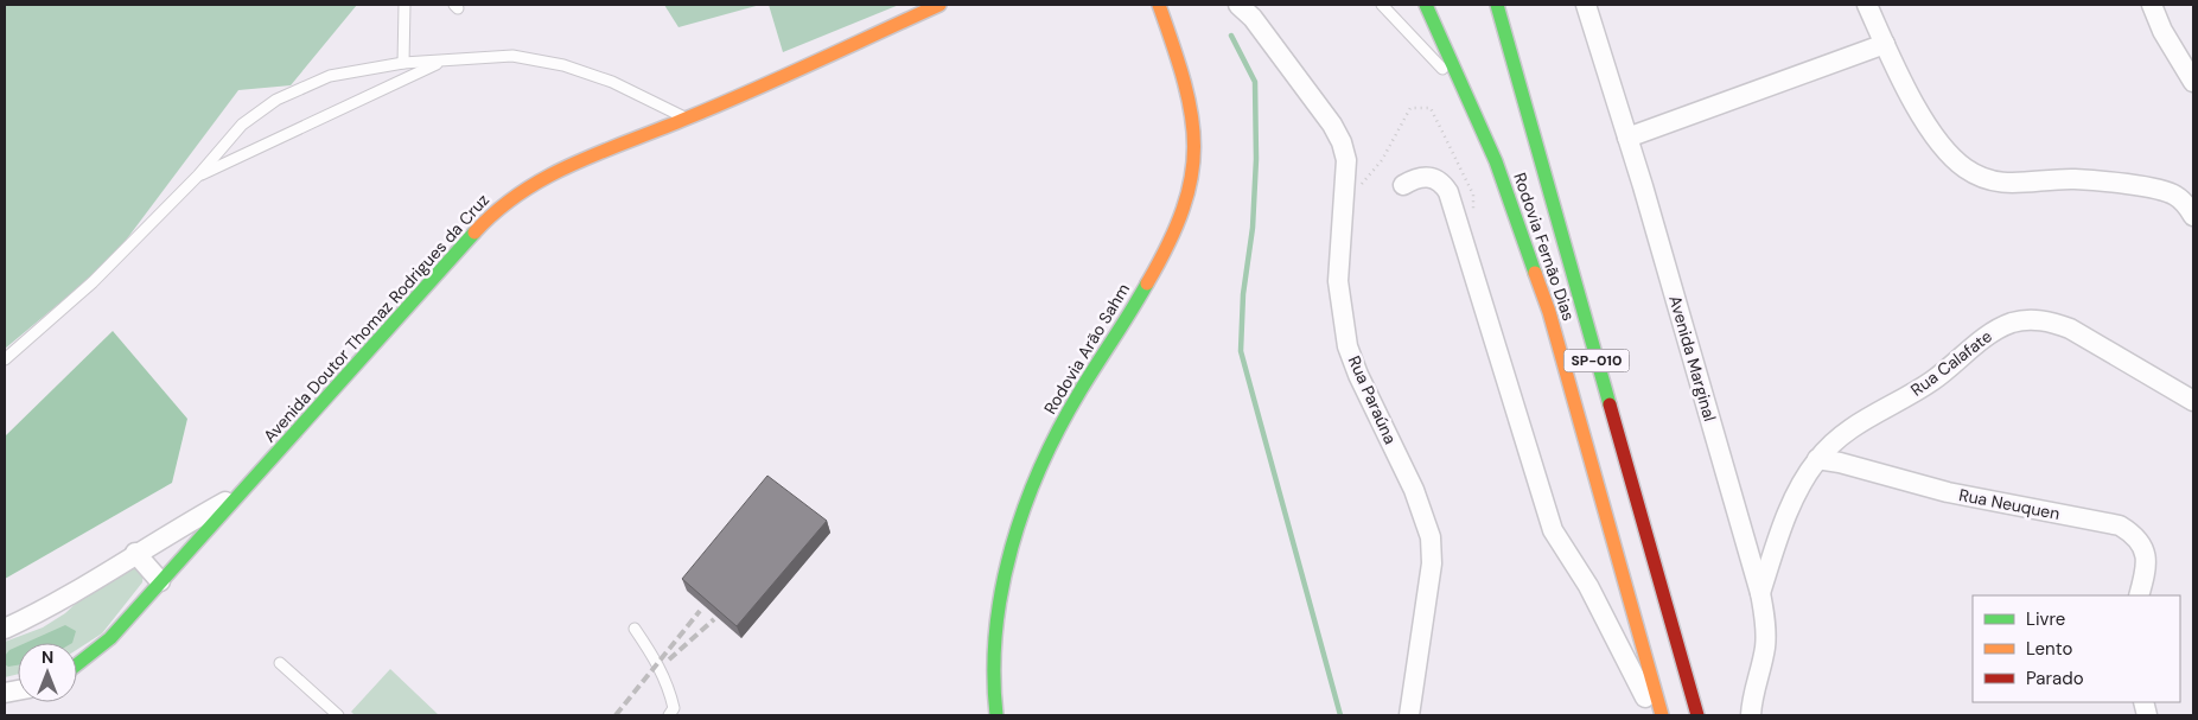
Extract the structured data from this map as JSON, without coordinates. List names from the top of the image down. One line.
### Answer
{"streets":{"main road":["Rodovia Fernão Dias","Avenida Doutor Thomaz Rodrigues da Cruz","Rodovia Arão Sahm","SP-010"],"street":["Avenida Marginal","Rua Calafate","Rua Paraúna","Rua Neuquen"]},"crossings":[["Avenida Marginal","Rua Calafate"],["Rua Calafate","Rua Neuquen"]],"legend":["Livre","Lento","Parado"],"north":"top"}
